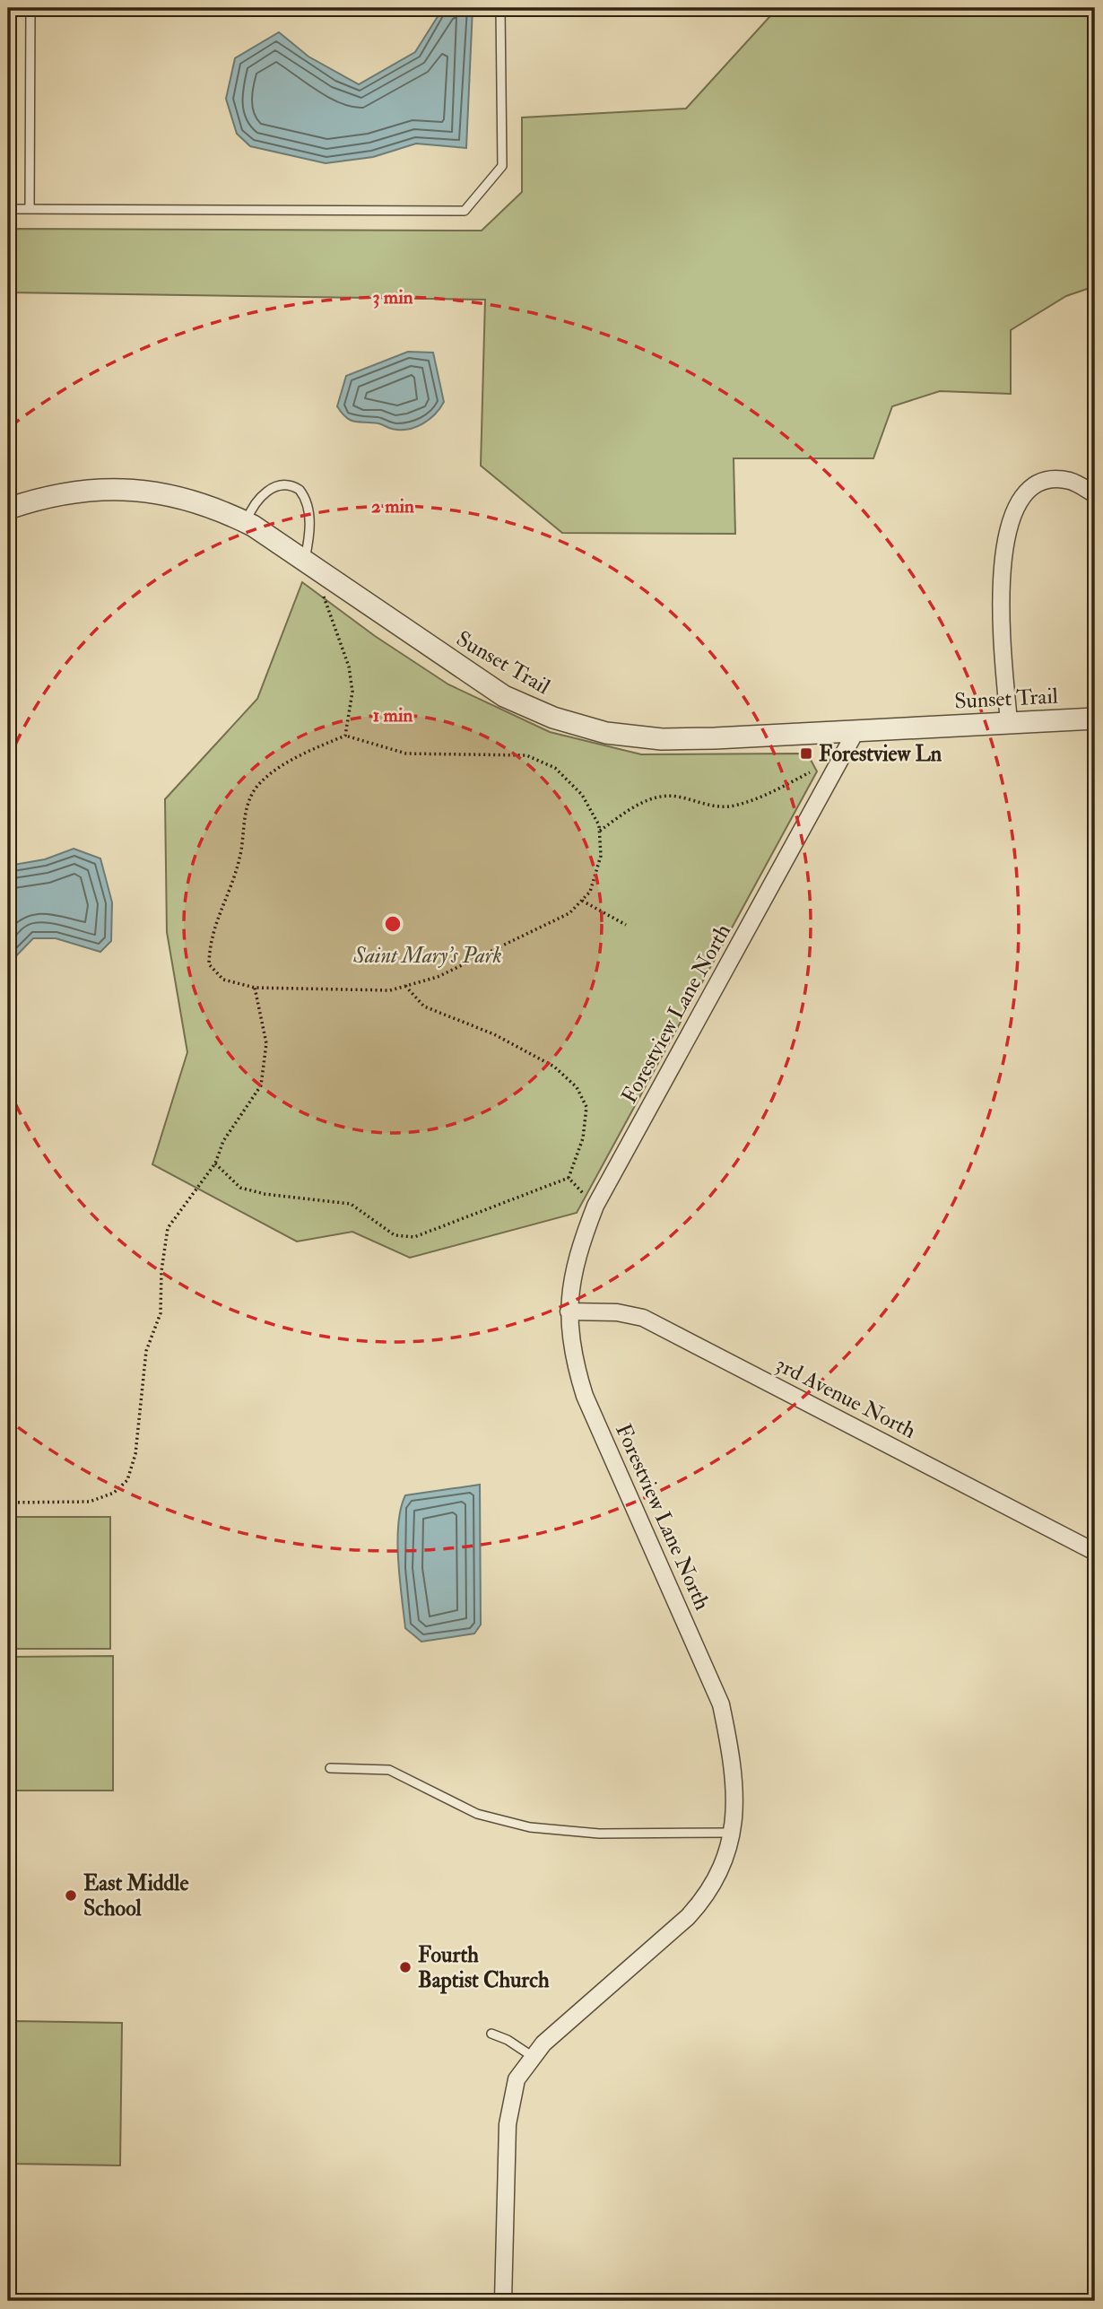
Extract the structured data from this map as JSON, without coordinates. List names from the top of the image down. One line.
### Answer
{"streets":{"street":["Sunset Trail","Forestview Lane North","3rd Avenue North"]},"crossings":[["Sunset Trail","Forestview Lane North"],["Forestview Lane North","3rd Avenue North"]],"parks":["Saint Mary's Park"],"places":{"transit":["Forestview Ln"],"other":["East Middle School","Fourth Baptist Church"]},"rings":["3 min","2 min","1 min"]}
